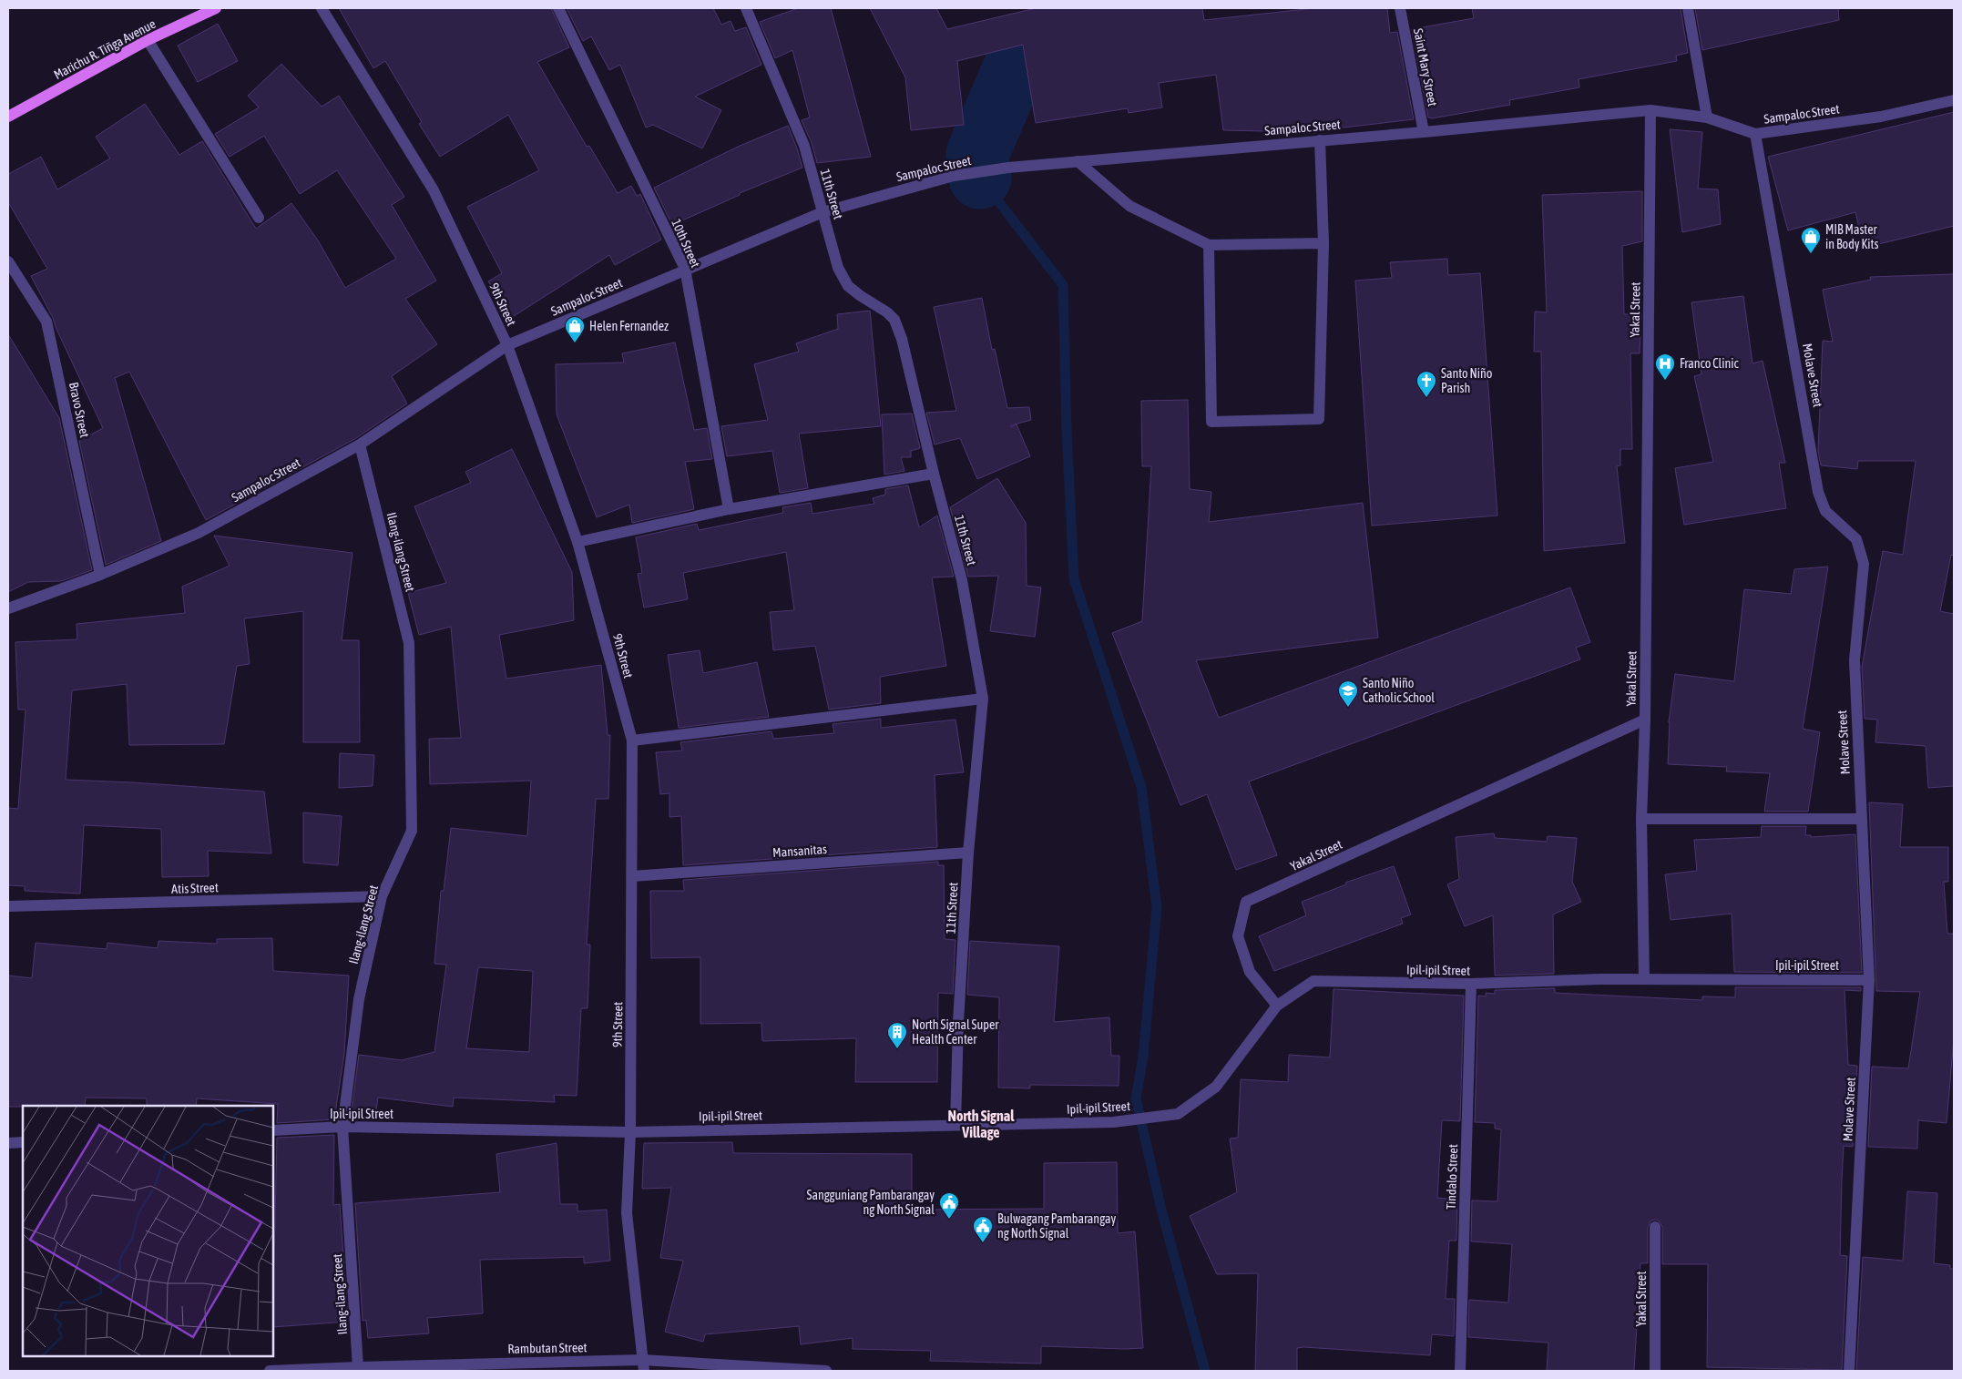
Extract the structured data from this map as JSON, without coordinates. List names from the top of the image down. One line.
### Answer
{"streets":{"main road":["Marichu R. Tiñga Avenue"],"street":["Saint Mary Street","Sampaloc Street","11th Street","10th Street","9th Street","Yakal Street","Molave Street","Bravo Street","Ilang-ilang Street","Mansanitas","Atis Street","Ipil-ipil Street","Tindalo Street","Rambutan Street"]},"crossings":[["Saint Mary Street","Sampaloc Street"],["Sampaloc Street","11th Street"],["Sampaloc Street","10th Street"],["Sampaloc Street","9th Street"],["Sampaloc Street","Yakal Street"],["Sampaloc Street","Molave Street"],["Sampaloc Street","Bravo Street"],["Sampaloc Street","Ilang-ilang Street"],["11th Street","Mansanitas"],["11th Street","Ipil-ipil Street"],["9th Street","Mansanitas"],["9th Street","Ipil-ipil Street"],["9th Street","Rambutan Street"],["Yakal Street","Ipil-ipil Street"],["Molave Street","Ipil-ipil Street"],["Ilang-ilang Street","Atis Street"],["Ilang-ilang Street","Ipil-ipil Street"],["Ilang-ilang Street","Rambutan Street"],["Ipil-ipil Street","Tindalo Street"]],"districts":["North Signal Village"],"places":{"shop":["MIB Master in Body Kits","Helen Fernandez"],"hospital":["Franco Clinic"],"church":["Santo Niño Parish"],"school or university":["Santo Niño Catholic School"],"building":["North Signal Super Health Center"],"public building":["Sangguniang Pambarangay ng North Signal","Bulwagang Pambarangay ng North Signal"]}}
